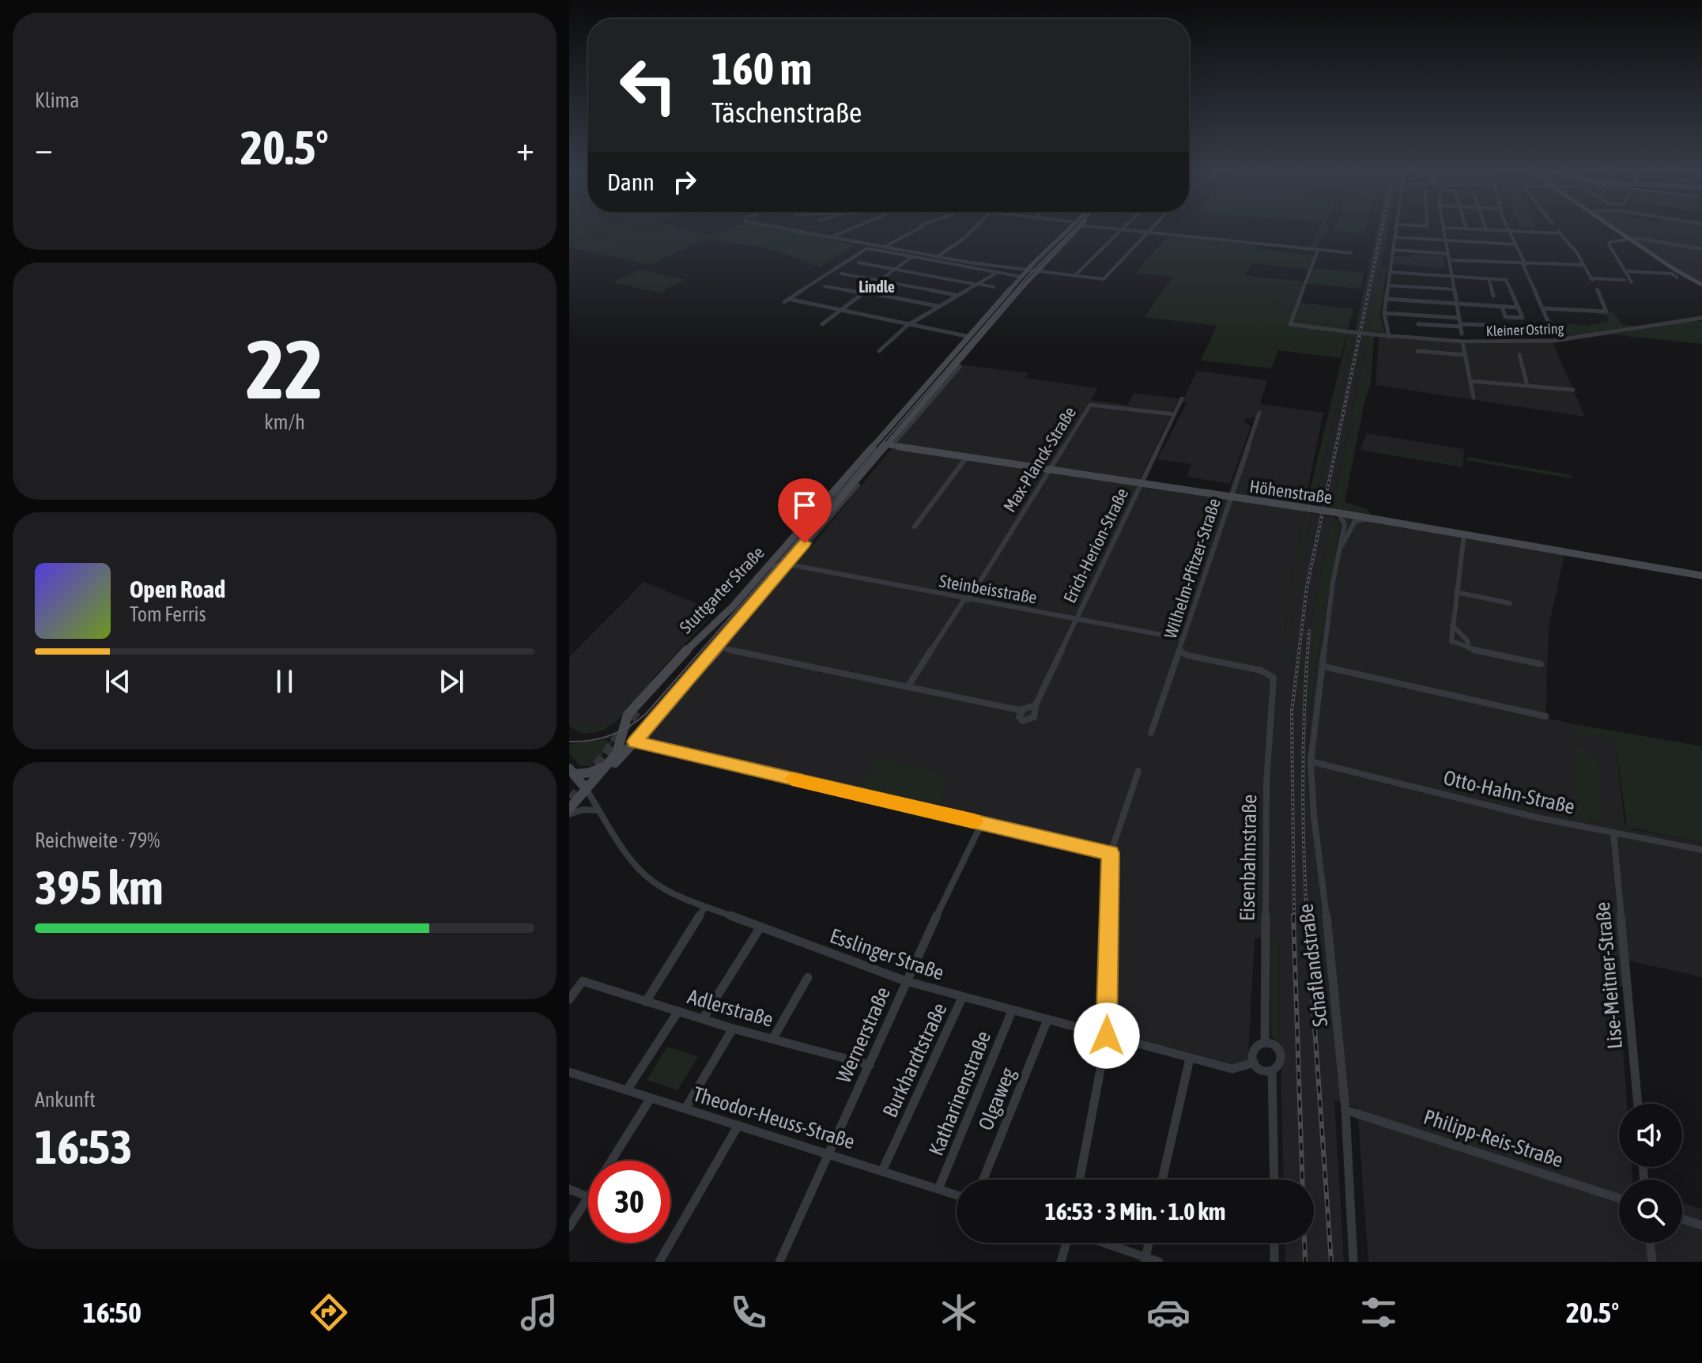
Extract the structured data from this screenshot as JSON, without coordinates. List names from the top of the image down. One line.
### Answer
{"streets":{"main road":["Höhenstraße","Stuttgarter Straße","Esslinger Straße"],"street":["Kleiner Ostring","Max-Planck-Straße","Erich-Herion-Straße","Wilhelm-Pfitzer-Straße","Steinbeisstraße","Otto-Hahn-Straße","Eisenbahnstraße","Schaflandstraße","Lise-Meitner-Straße","Adlerstraße","Wernerstraße","Burkhardtstraße","Katharinenstraße","Olgaweg","Theodor-Heuss-Straße","Philipp-Reis-Straße"]},"crossings":[["Max-Planck-Straße","Höhenstraße"],["Max-Planck-Straße","Erich-Herion-Straße"],["Max-Planck-Straße","Steinbeisstraße"],["Höhenstraße","Erich-Herion-Straße"],["Höhenstraße","Wilhelm-Pfitzer-Straße"],["Höhenstraße","Stuttgarter Straße"],["Höhenstraße","Schaflandstraße"],["Erich-Herion-Straße","Steinbeisstraße"],["Wilhelm-Pfitzer-Straße","Steinbeisstraße"],["Wilhelm-Pfitzer-Straße","Eisenbahnstraße"],["Steinbeisstraße","Stuttgarter Straße"],["Stuttgarter Straße","Esslinger Straße"],["Otto-Hahn-Straße","Schaflandstraße"],["Otto-Hahn-Straße","Lise-Meitner-Straße"],["Eisenbahnstraße","Esslinger Straße"],["Esslinger Straße","Wernerstraße"],["Esslinger Straße","Burkhardtstraße"],["Esslinger Straße","Katharinenstraße"],["Esslinger Straße","Olgaweg"],["Schaflandstraße","Philipp-Reis-Straße"],["Adlerstraße","Wernerstraße"],["Wernerstraße","Theodor-Heuss-Straße"],["Burkhardtstraße","Theodor-Heuss-Straße"],["Katharinenstraße","Theodor-Heuss-Straße"]],"districts":["Lindle"],"page":{"tile":["Klima",["22","km/h"],["Reichweite · 79%","395 km"],["Ankunft","16:53"]],"turn":["160 m","Täschenstraße"],"heat":["−","20.5°","+"],"then":"Dann","song":["Open Road","Tom Ferris"],"limit":"30","trip":"16:53 · 3 Min. · 1.0 km","tabs":["16:50","20.5°"]}}
